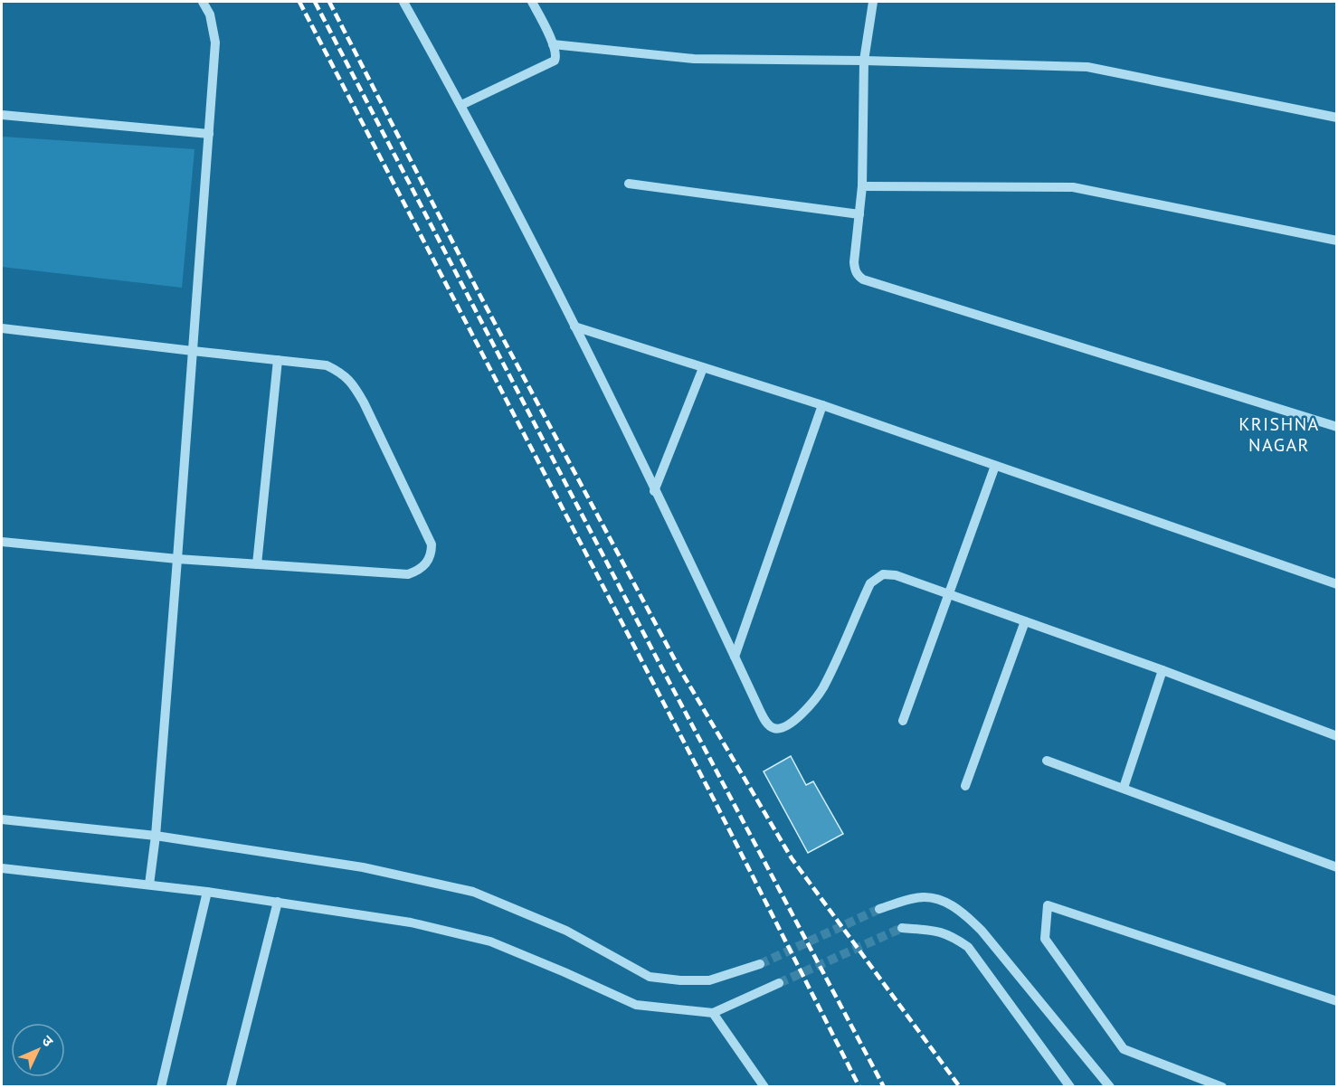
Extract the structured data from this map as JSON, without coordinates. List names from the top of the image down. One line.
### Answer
{"districts":["KRISHNA NAGAR"],"north":"top right"}
